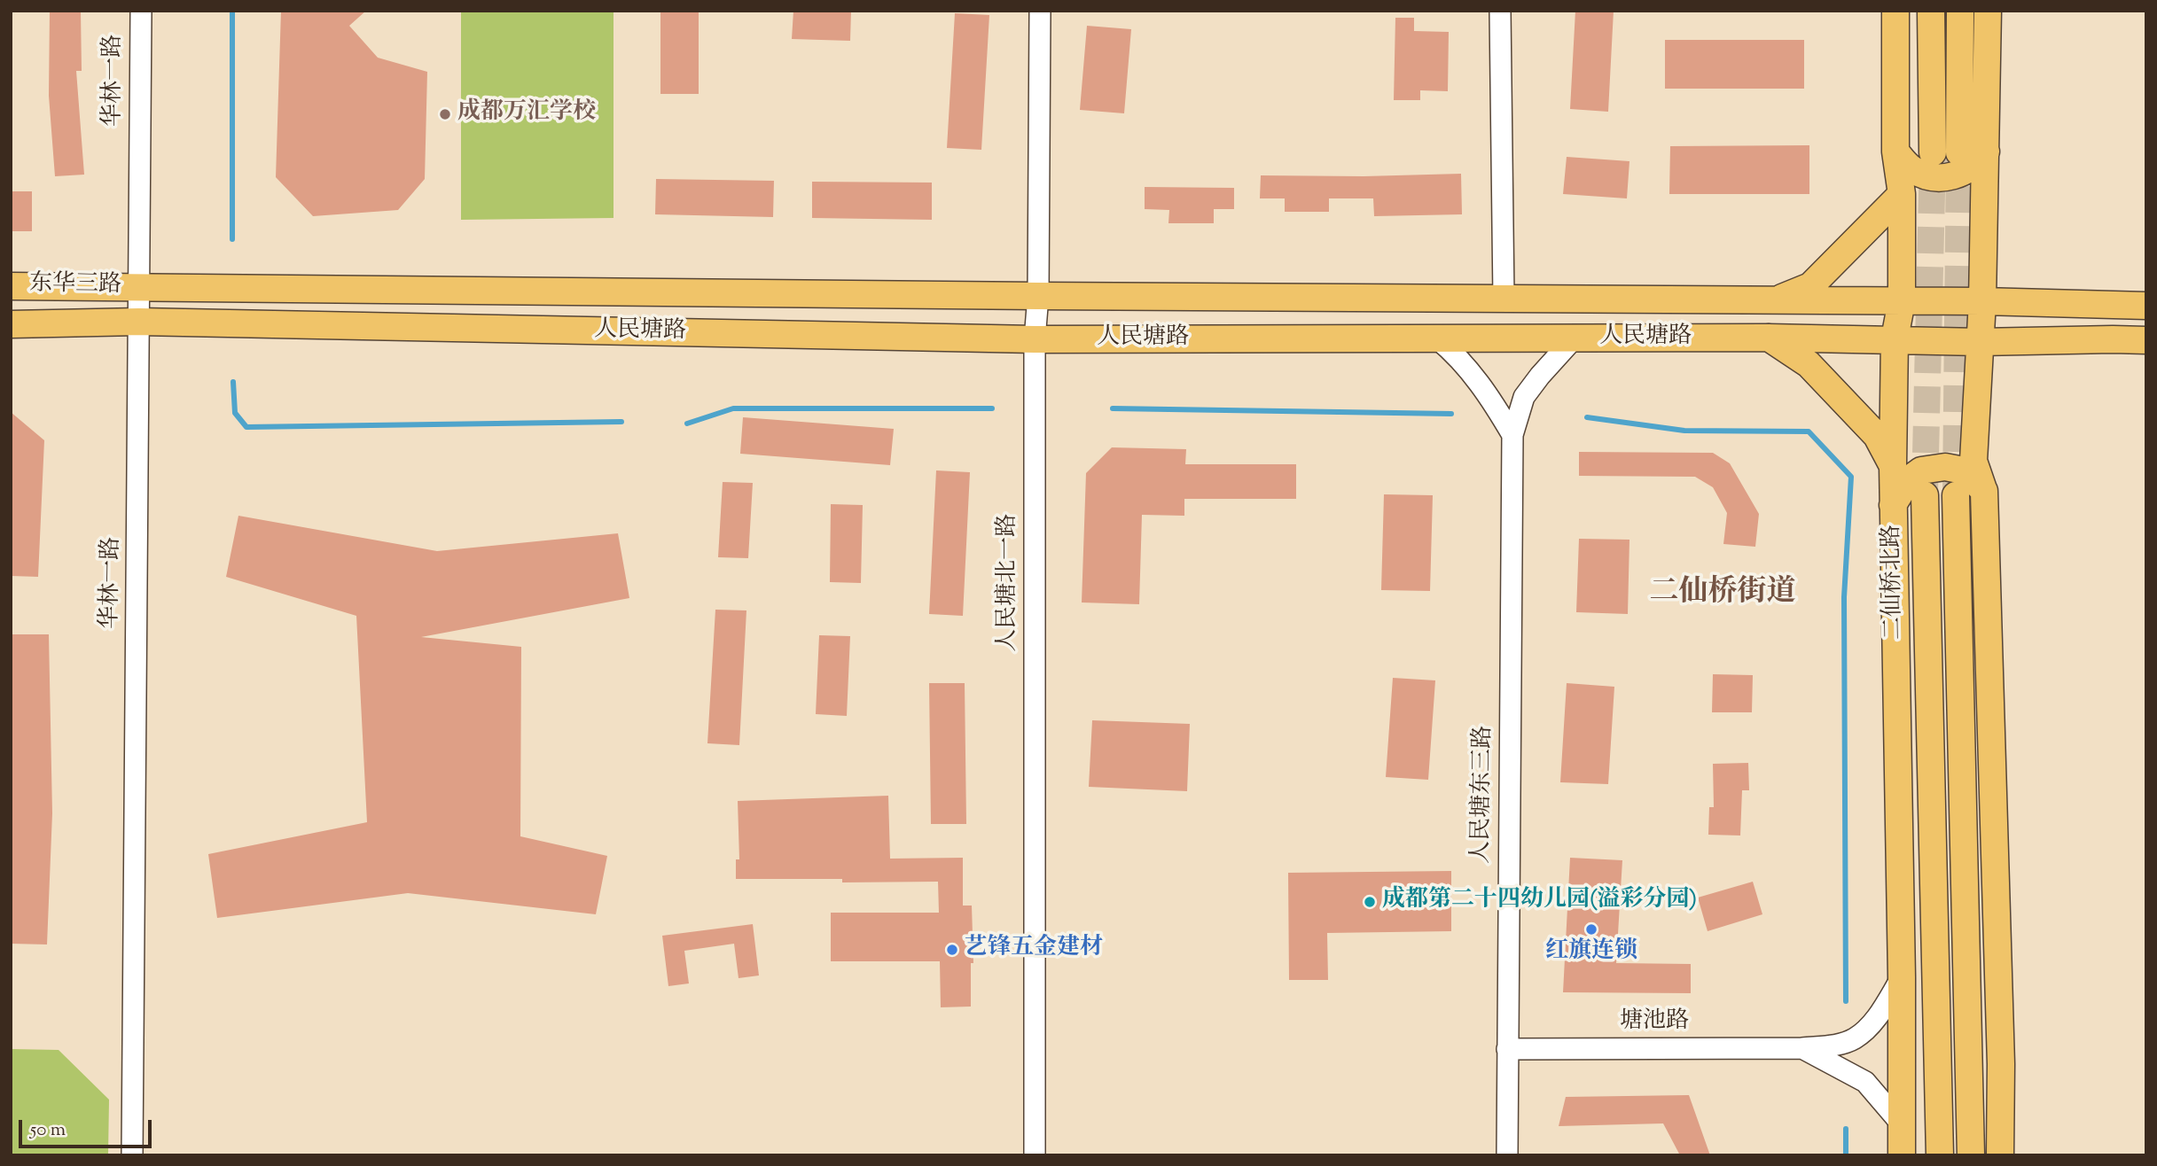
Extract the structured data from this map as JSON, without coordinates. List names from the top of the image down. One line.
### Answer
{"streets":{"main road":["东华三路","人民塘路","二仙桥北路"],"street":["华林一路","人民塘北一路","人民塘东三路","塘池路"]},"crossings":[["华林一路","东华三路"],["华林一路","人民塘路"],["东华三路","人民塘路"],["人民塘路","二仙桥北路"],["人民塘路","人民塘北一路"],["人民塘路","人民塘东三路"],["二仙桥北路","塘池路"],["人民塘东三路","塘池路"]],"districts":["二仙桥街道"],"places":["成都万汇学校","成都第二十四幼儿园(溢彩分园)","红旗连锁","艺锋五金建材"],"scale_bar":"50 m"}
